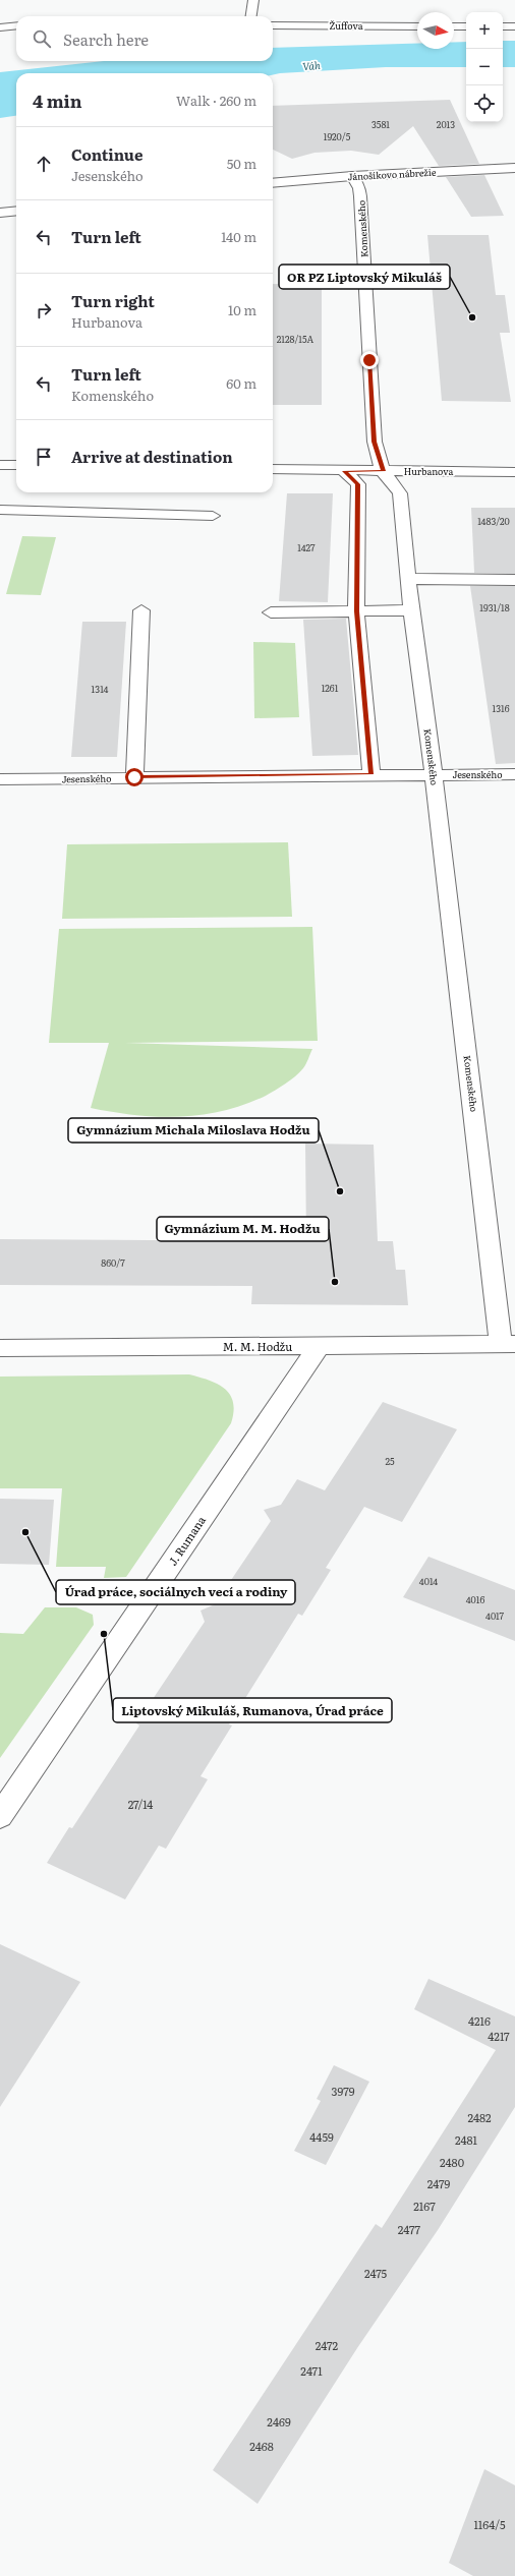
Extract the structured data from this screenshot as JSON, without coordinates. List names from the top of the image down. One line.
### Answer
{"streets":{"street":["Žuffova","Jánošíkovo nábrežie","Komenského","Hurbanova","Jesenského","M. M. Hodžu","J. Rumana"]},"crossings":[["Jánošíkovo nábrežie","Komenského"],["Komenského","Hurbanova"],["Komenského","Jesenského"],["Komenského","M. M. Hodžu"],["M. M. Hodžu","J. Rumana"]],"water":["Váh"],"places":["OR PZ Liptovský Mikuláš","Gymnázium Michala Miloslava Hodžu","Gymnázium M. M. Hodžu","Úrad práce, sociálnych vecí a rodiny","Liptovský Mikuláš, Rumanova, Úrad práce"],"house_numbers":["3581","2013","1920/5","2128/15A","1483/20","1427","1931/18","1261","1314","1316","860/7","25","4014","4016","4017","27/14","4216","4217","3979","2482","4459","2481","2480","2479","2167","2477","2475","2472","2471","2469","2468","1164/5"],"north":"right","page":{"map_buttons":["+","−"],"search":"Search here","heading":["4 min","Walk · 260 m"],"list":[["Continue","Jesenského","50 m"],["Turn left","140 m"],["Turn right","Hurbanova","10 m"],["Turn left","Komenského","60 m"],"Arrive at destination"]}}
